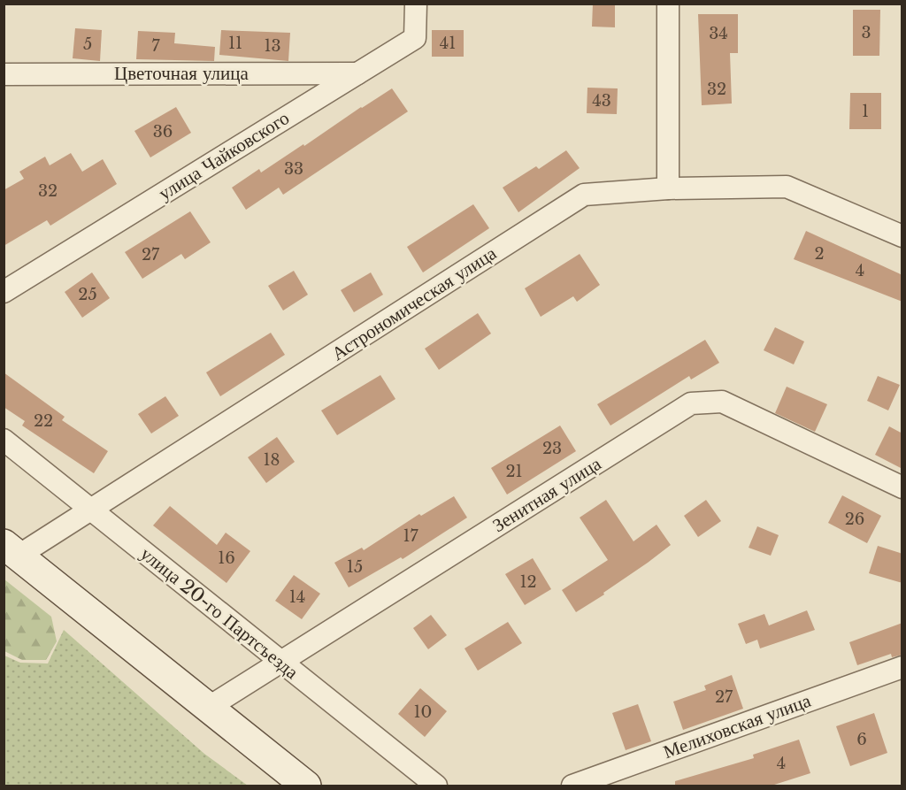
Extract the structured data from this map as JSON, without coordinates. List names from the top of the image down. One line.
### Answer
{"streets":{"street":["Цветочная улица","улица Чайковского","Астрономическая улица","Зенитная улица","улица 20-го Партсъезда","Мелиховская улица"]},"crossings":[["Цветочная улица","улица Чайковского"],["Астрономическая улица","улица 20-го Партсъезда"],["Зенитная улица","улица 20-го Партсъезда"]],"house_numbers":["3","34","11","41","5","7","13","32","43","1","36","33","32","2","27","4","25","22","23","18","21","26","17","16","15","12","14","27","10","6","4"]}
